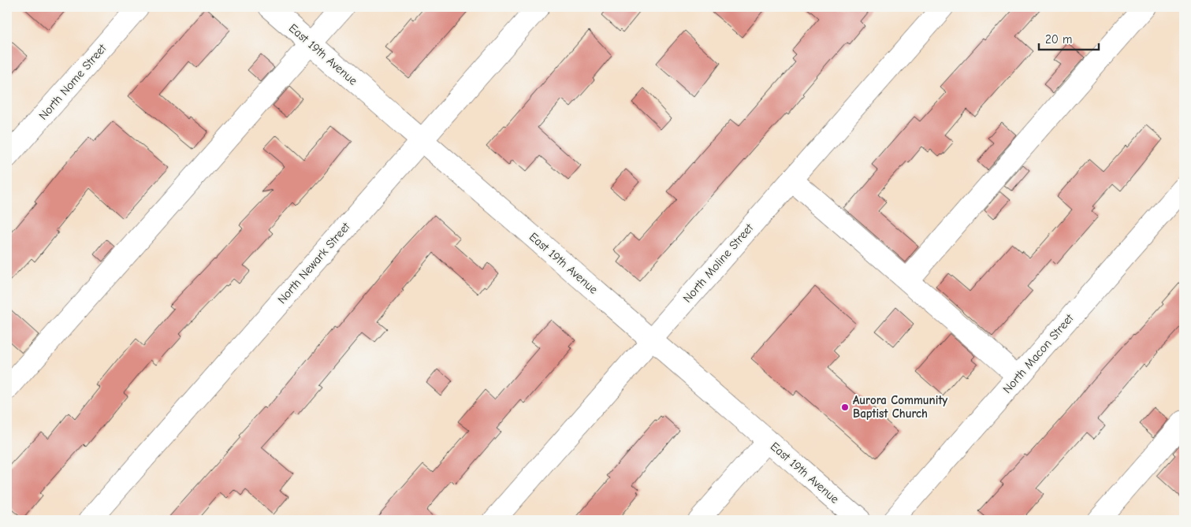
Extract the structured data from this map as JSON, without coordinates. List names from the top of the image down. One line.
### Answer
{"streets":{"street":["East 19th Avenue","North Nome Street","North Newark Street","North Moline Street","North Macon Street"]},"crossings":[["East 19th Avenue","North Newark Street"],["East 19th Avenue","North Moline Street"]],"places":["Aurora Community Baptist Church"],"scale_bar":"20 m"}
